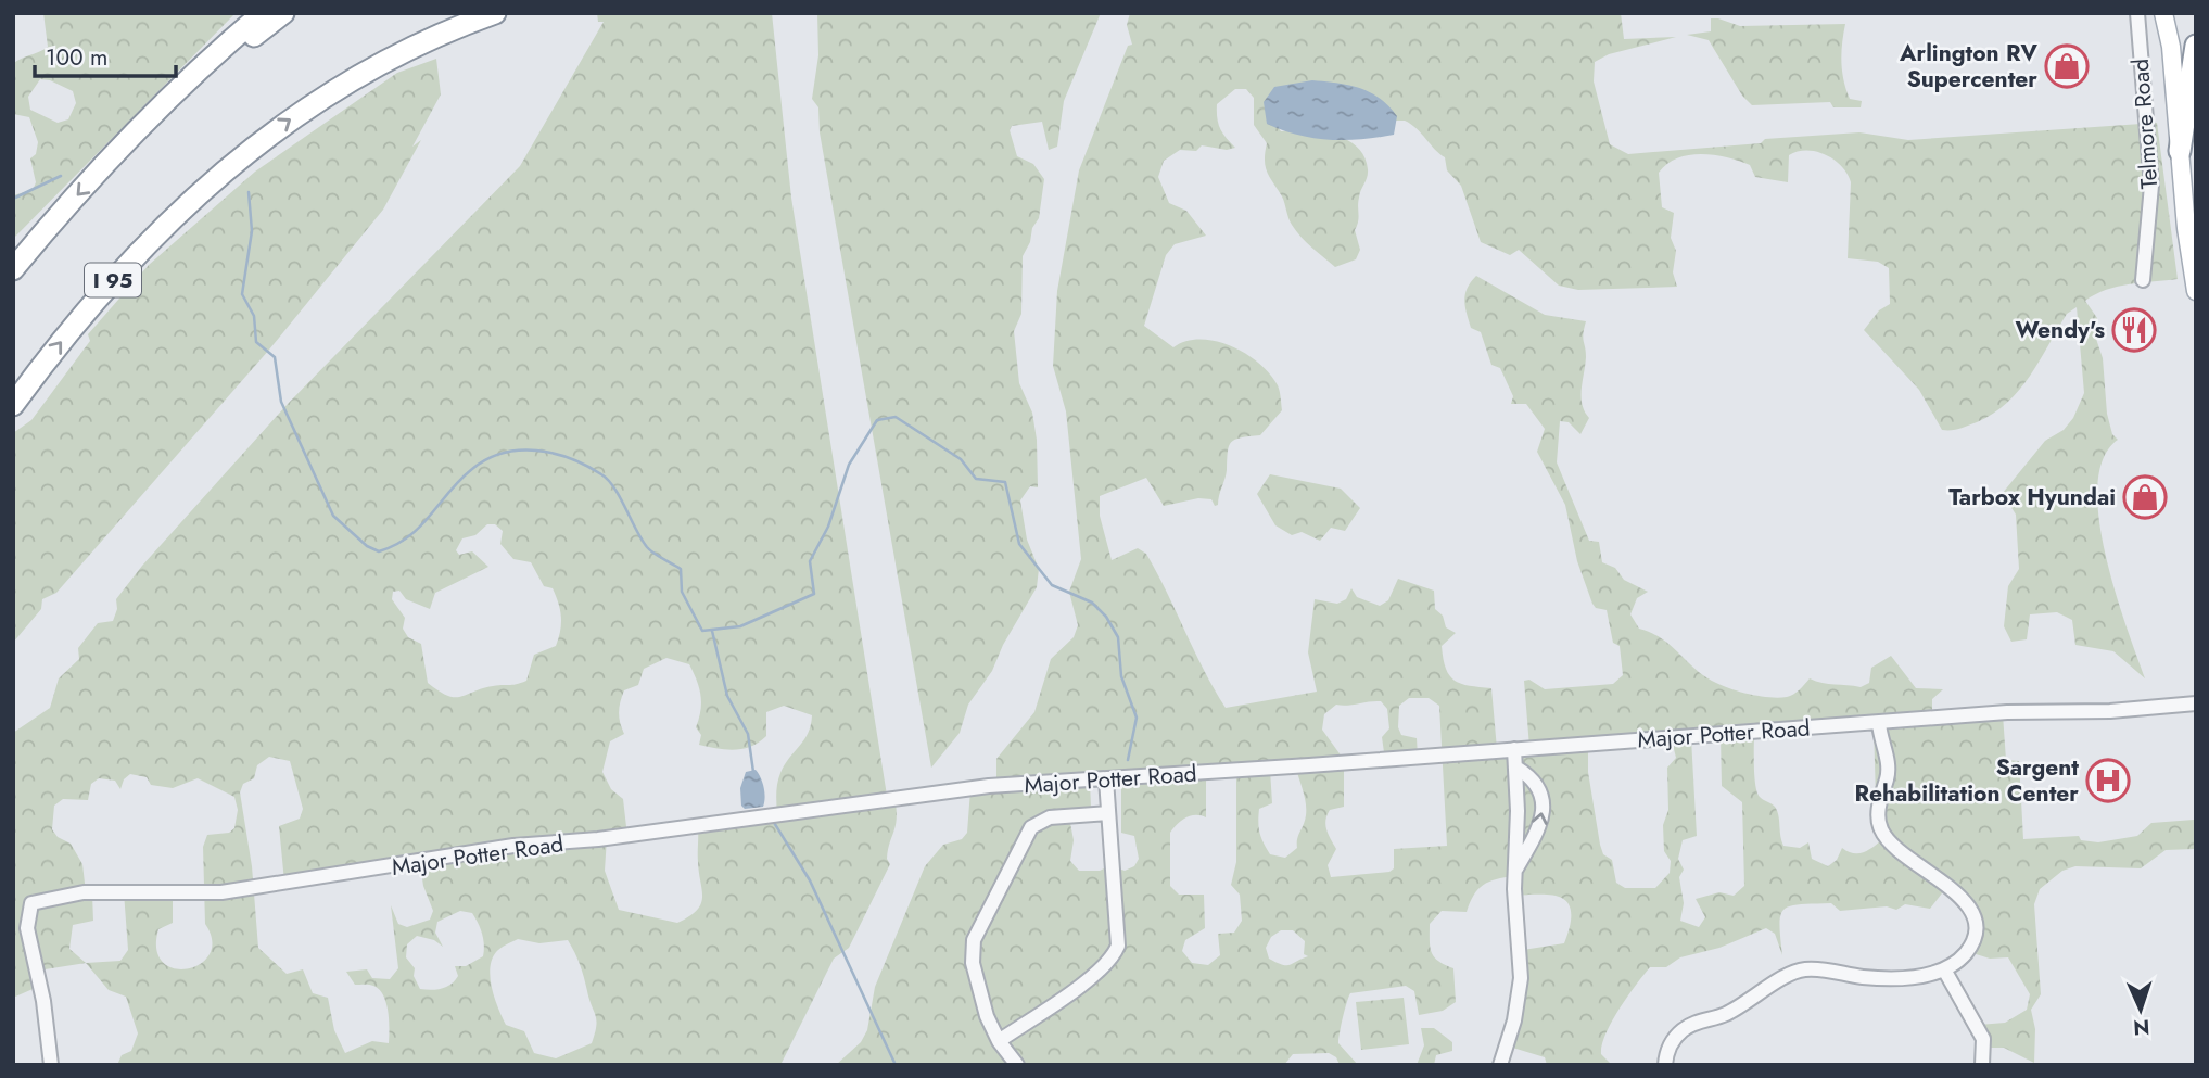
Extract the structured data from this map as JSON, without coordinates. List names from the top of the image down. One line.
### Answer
{"streets":{"highway":["I 95"],"street":["Telmore Road","Major Potter Road"]},"places":{"shop":["Arlington RV Supercenter","Tarbox Hyundai"],"restaurant":["Wendy's"],"hospital":["Sargent Rehabilitation Center"]},"scale_bar":"100 m","north":"bottom"}
